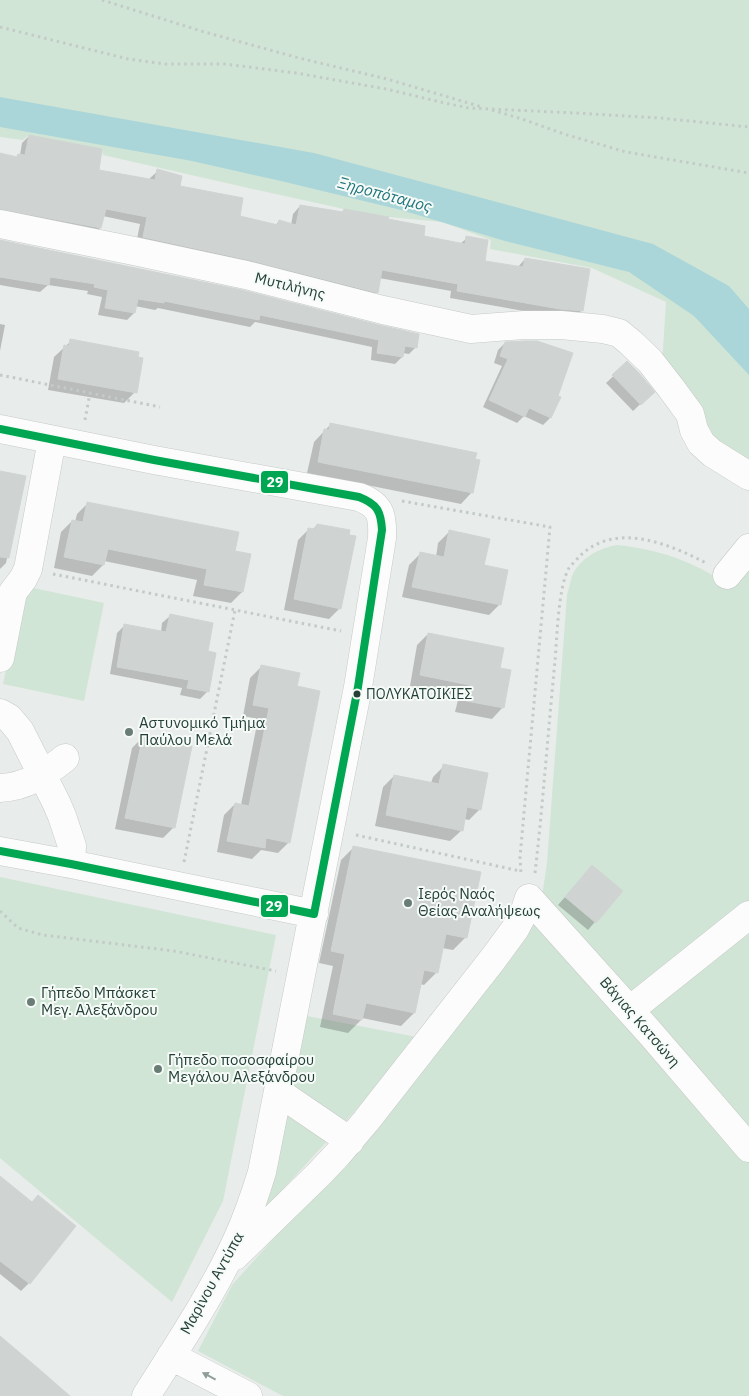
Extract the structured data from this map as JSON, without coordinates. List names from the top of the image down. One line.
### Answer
{"streets":{"street":["Μυτιλήνης","Βάγιας Κατσώνη","Μαρίνου Αντύπα"]},"water":["Ξηροπόταμος"],"places":["ΠΟΛΥΚΑΤΟΙΚΙΕΣ","Αστυνομικό Τμήμα Παύλου Μελά","Ιερός Ναός Θείας Αναλήψεως","Γήπεδο Μπάσκετ Μεγ. Αλεξάνδρου","Γήπεδο ποσοσφαίρου Μεγάλου Αλεξάνδρου"],"lines":["transit line 29"]}
